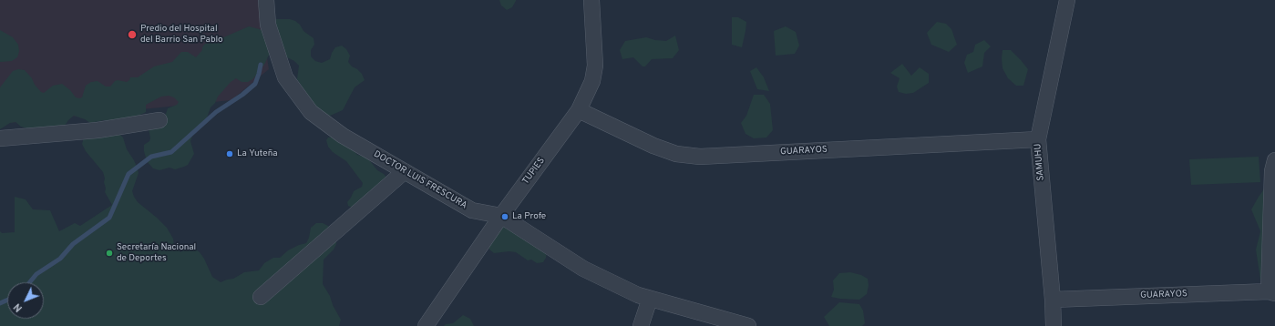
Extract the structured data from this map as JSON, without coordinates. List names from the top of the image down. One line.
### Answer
{"streets":{"street":["GUARAYOS","SAMUHU","TUPIES","DOCTOR LUIS FRESCURA"]},"crossings":[["GUARAYOS","SAMUHU"],["GUARAYOS","TUPIES"],["TUPIES","DOCTOR LUIS FRESCURA"]],"places":["Predio del Hospital del Barrio San Pablo","La Yuteña","La Profe","Secretaría Nacional de Deportes"],"north":"bottom left"}
